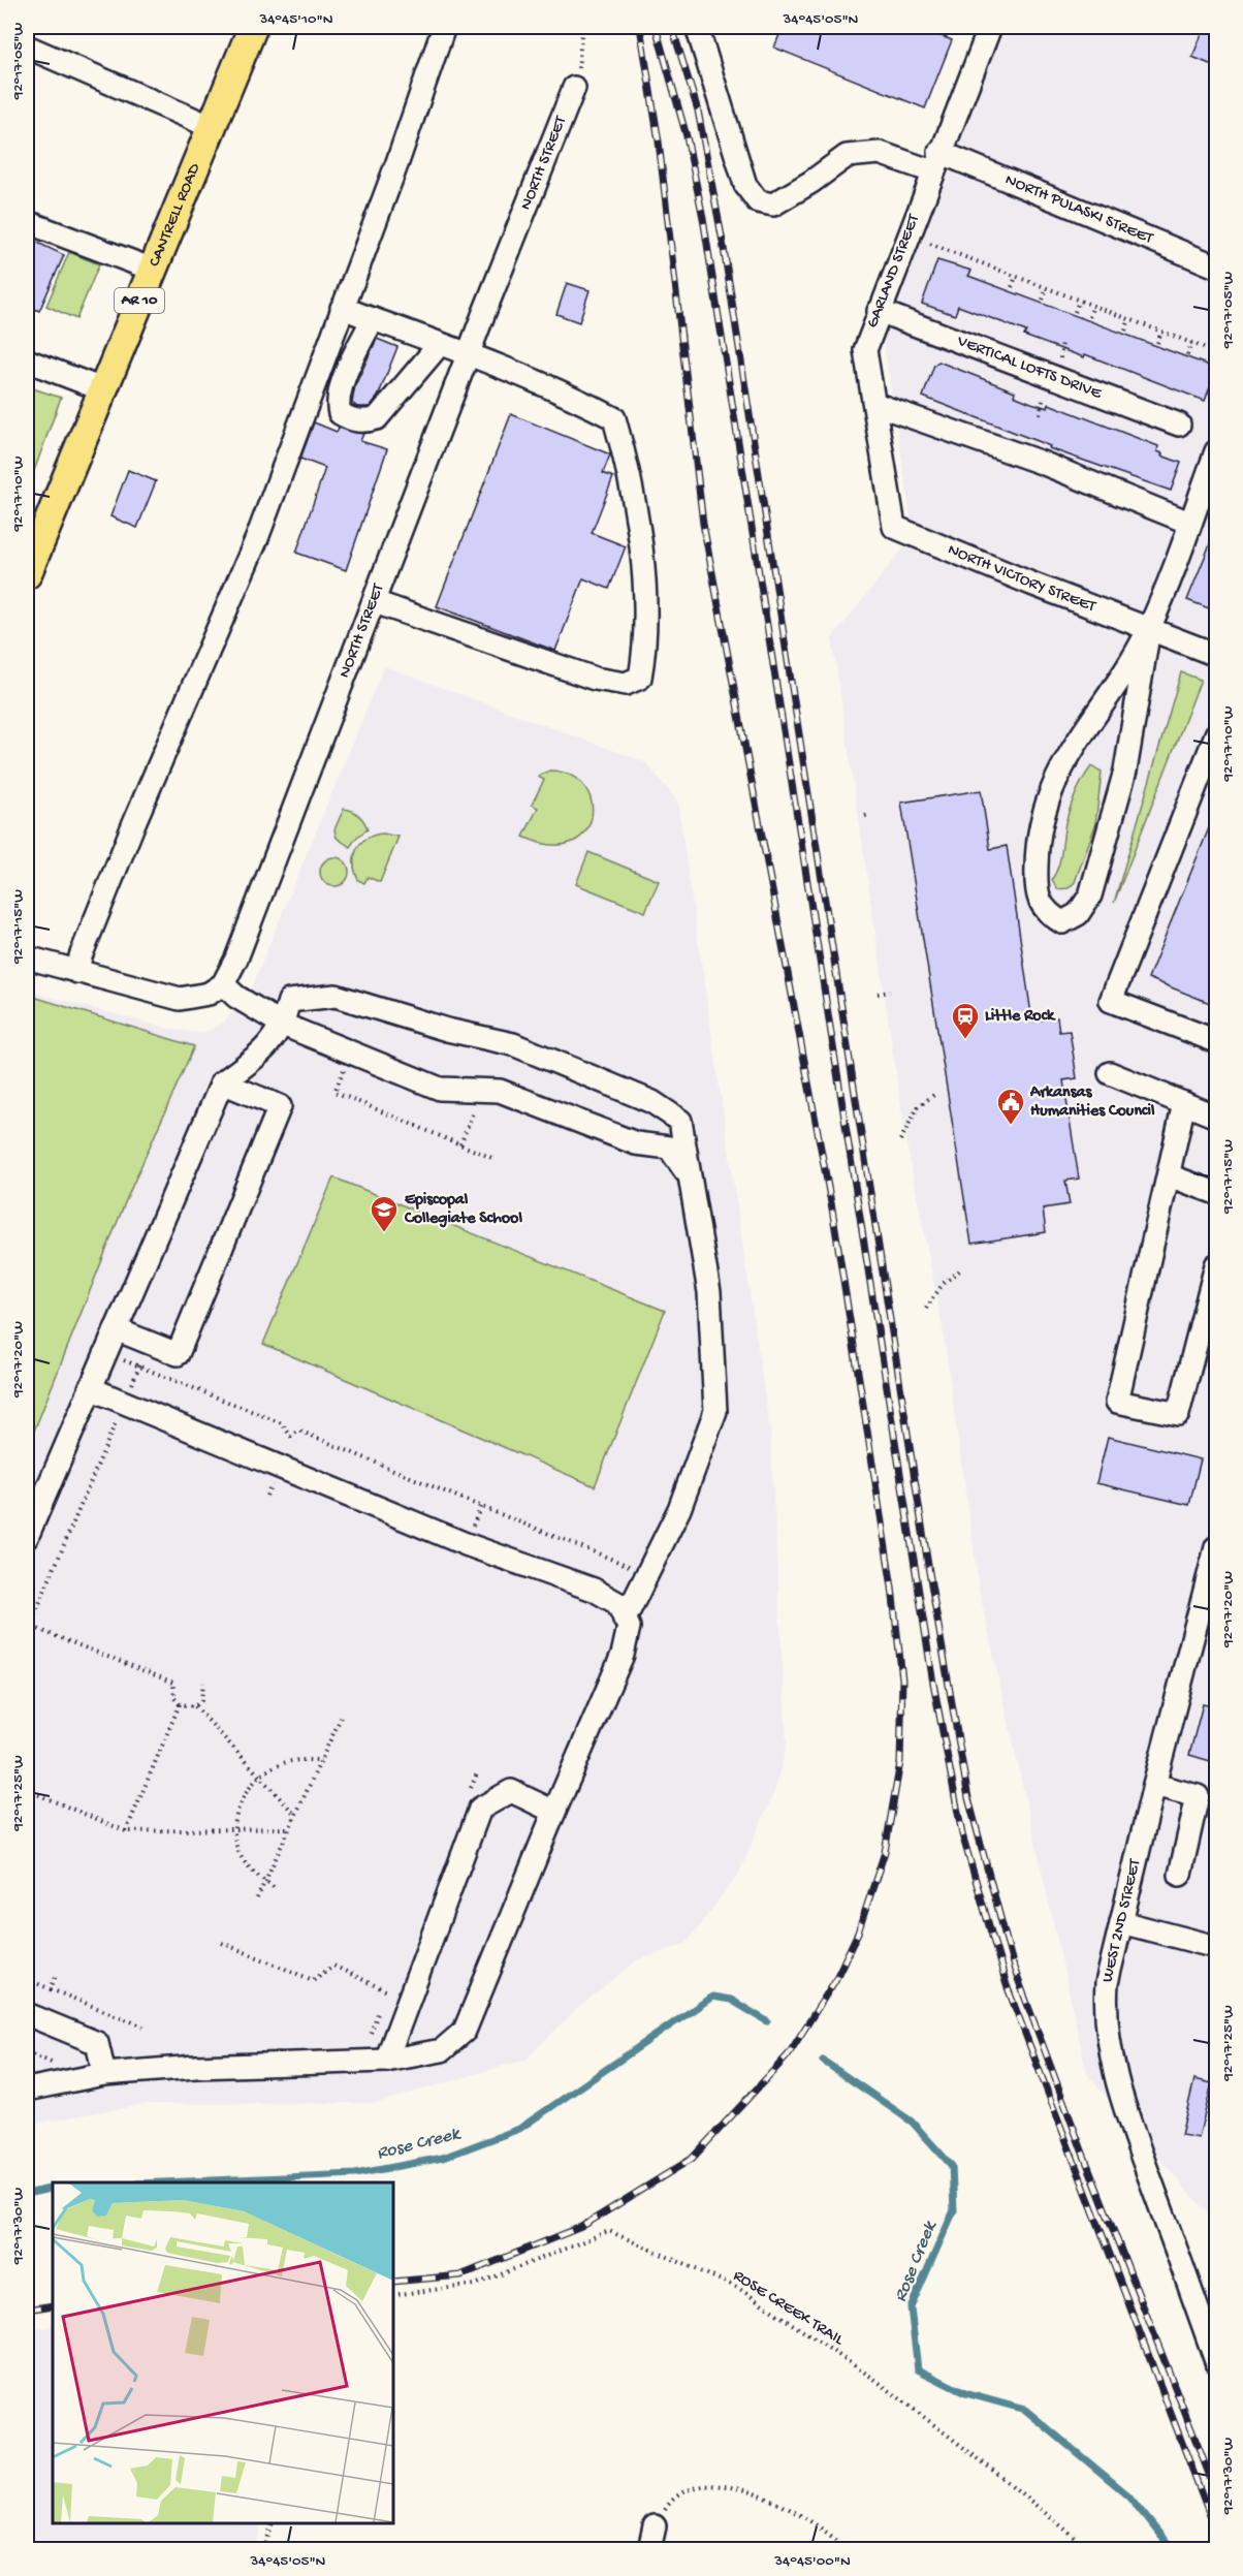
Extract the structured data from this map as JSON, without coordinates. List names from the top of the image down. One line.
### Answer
{"streets":{"main road":["CANTRELL ROAD","AR 10"],"street":["NORTH STREET","NORTH PULASKI STREET","GARLAND STREET","VERTICAL LOFTS DRIVE","NORTH VICTORY STREET","WEST 2ND STREET"],"path":["ROSE CREEK TRAIL"]},"crossings":[["NORTH PULASKI STREET","GARLAND STREET"],["GARLAND STREET","VERTICAL LOFTS DRIVE"],["GARLAND STREET","NORTH VICTORY STREET"]],"water":["Rose Creek"],"places":{"station":["Little Rock"],"public building":["Arkansas Humanities Council"],"school or university":["Episcopal Collegiate School"]},"coordinates":["34°45'10\"N","34°45'05\"N","92°17'05\"W","92°17'10\"W","92°17'15\"W","92°17'20\"W","92°17'25\"W","92°17'30\"W","34°45'00\"N"]}
